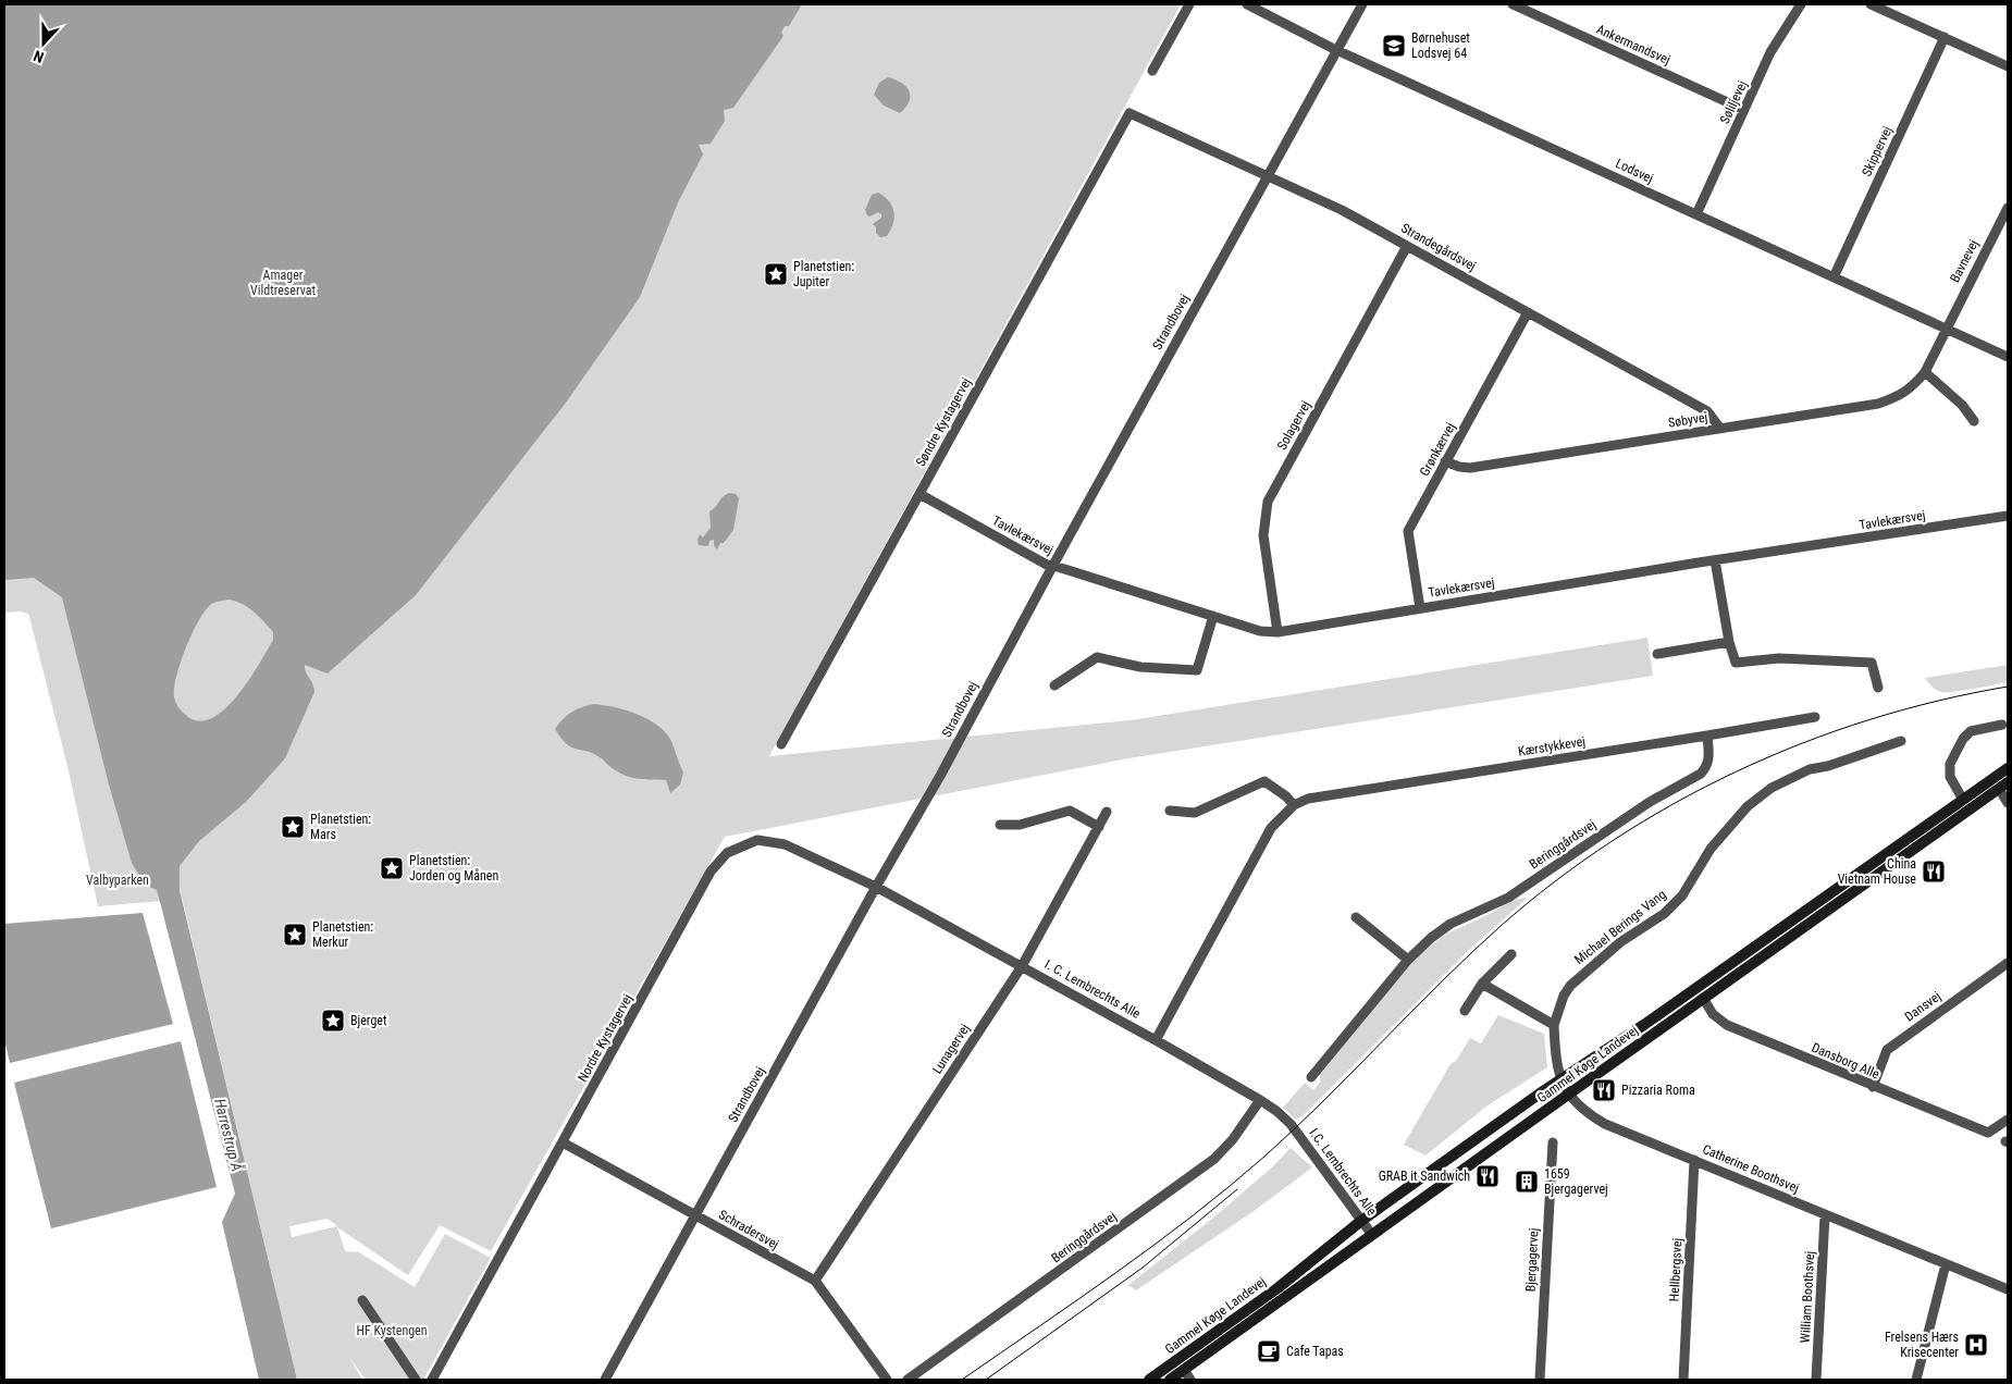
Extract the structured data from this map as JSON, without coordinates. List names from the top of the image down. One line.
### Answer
{"streets":{"main road":["Gammel Køge Landevej"],"street":["Ankermandsvej","Søliljevej","Skippervej","Lodsvej","Strandegårdsvej","Bavnevej","Strandbovej","Søbyvej","Søndre Kystagervej","Solagervej","Grønkærvej","Tavlekærsvej","Kærstykkevej","Beringgårdsvej","Michael Berings Vang","I. C. Lembrechts Alle","Dansvej","Nordre Kystagervej","Lunagervej","Dansborg Alle","Catherine Boothsvej","I.C. Lembrechts Alle","Schradersvej","Bjergagervej","Hellbergsvej","William Boothsvej"]},"crossings":[["Ankermandsvej","Søliljevej"],["Søliljevej","Lodsvej"],["Skippervej","Lodsvej"],["Lodsvej","Bavnevej"],["Lodsvej","Strandbovej"],["Lodsvej","Søbyvej"],["Strandegårdsvej","Strandbovej"],["Strandegårdsvej","Søbyvej"],["Strandegårdsvej","Søndre Kystagervej"],["Strandegårdsvej","Solagervej"],["Strandegårdsvej","Grønkærvej"],["Bavnevej","Søbyvej"],["Strandbovej","Tavlekærsvej"],["Strandbovej","I. C. Lembrechts Alle"],["Strandbovej","Nordre Kystagervej"],["Strandbovej","Schradersvej"],["Søbyvej","Grønkærvej"],["Søndre Kystagervej","Tavlekærsvej"],["Solagervej","Tavlekærsvej"],["Grønkærvej","Tavlekærsvej"],["Kærstykkevej","Beringgårdsvej"],["Kærstykkevej","I. C. Lembrechts Alle"],["Beringgårdsvej","I. C. Lembrechts Alle"],["Michael Berings Vang","Catherine Boothsvej"],["I. C. Lembrechts Alle","Nordre Kystagervej"],["I. C. Lembrechts Alle","Lunagervej"],["I. C. Lembrechts Alle","I.C. Lembrechts Alle"],["Dansvej","Dansborg Alle"],["Nordre Kystagervej","Schradersvej"],["Lunagervej","Schradersvej"],["Dansborg Alle","Gammel Køge Landevej"],["Gammel Køge Landevej","Catherine Boothsvej"],["Gammel Køge Landevej","I.C. Lembrechts Alle"],["Catherine Boothsvej","Hellbergsvej"],["Catherine Boothsvej","William Boothsvej"]],"water":["Harrestrup Å"],"parks":["Amager Vildtreservat","Valbyparken","HF Kystengen"],"places":{"school or university":["Børnehuset Lodsvej 64"],"place":["Planetstien: Jupiter","Planetstien: Mars","Planetstien: Jorden og Månen","Planetstien: Merkur","Bjerget"],"restaurant":["China Vietnam House","Pizzaria Roma","GRAB it Sandwich"],"building":["1659 Bjergagervej"],"hospital":["Frelsens Hærs Krisecenter"],"cafe":["Cafe Tapas"]},"north":"bottom"}
